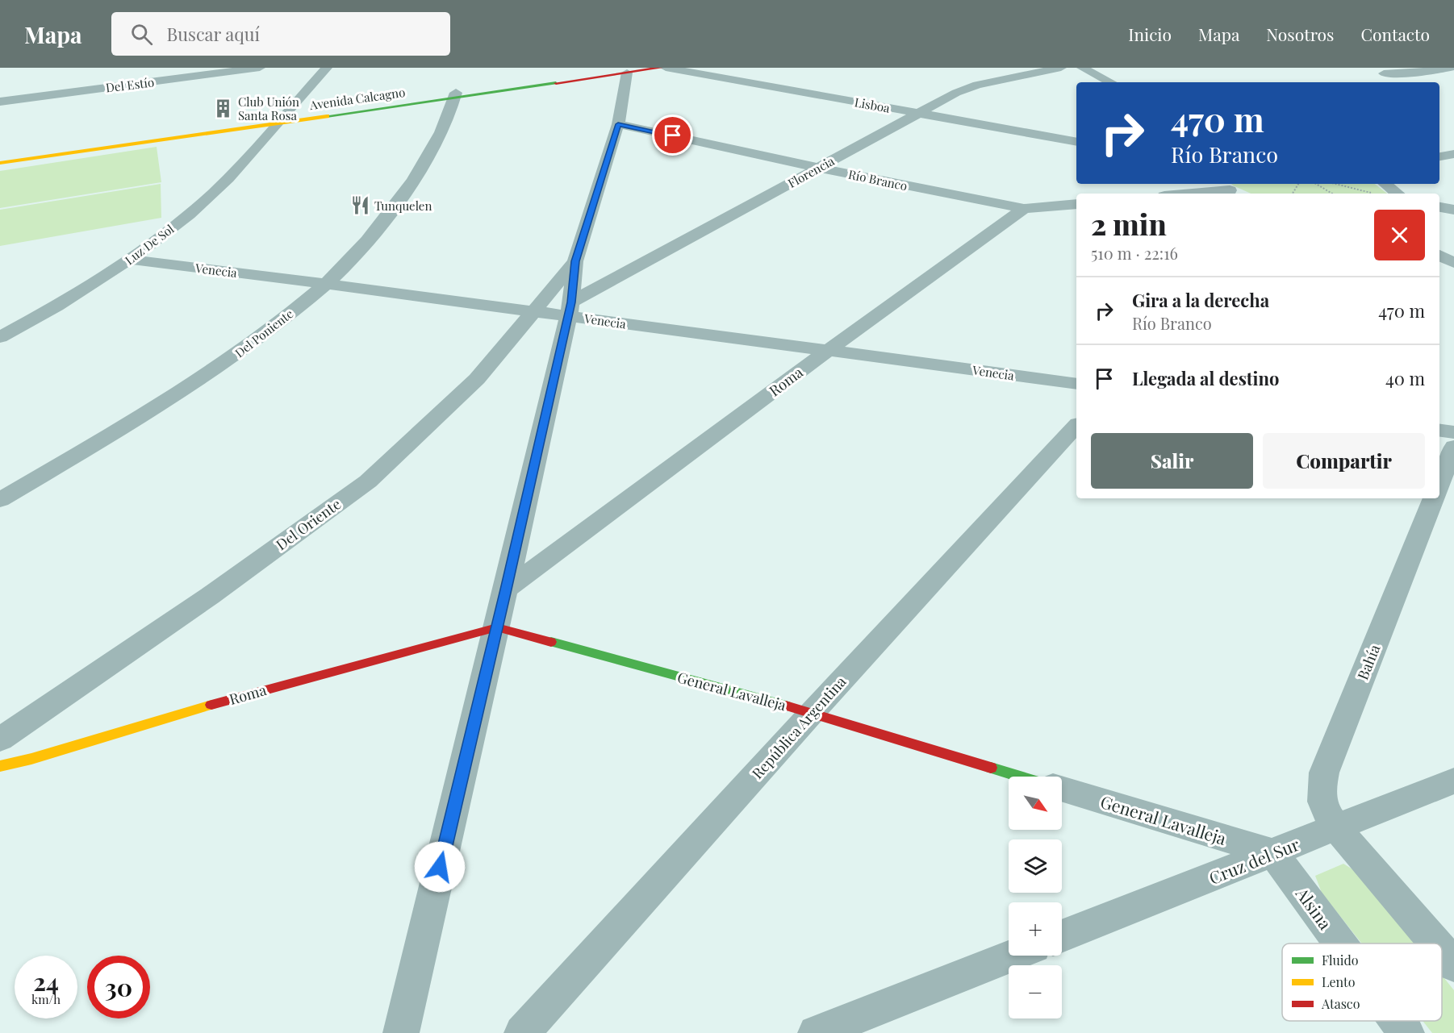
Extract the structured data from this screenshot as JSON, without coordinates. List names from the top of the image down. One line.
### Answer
{"streets":{"street":["Del Estío","Avenida Calcagno","Lisboa","Florencia","Río Branco","Luz De Sol","Venecia","Del Poniente","Roma","Del Oriente","Bahía","General Lavalleja","República Argentina","Cruz del Sur","Alsina"]},"crossings":[["Avenida Calcagno","Luz De Sol"],["Avenida Calcagno","Del Poniente"],["Lisboa","Florencia"],["Florencia","Río Branco"],["Florencia","Venecia"],["Río Branco","Roma"],["Luz De Sol","Venecia"],["Venecia","Del Poniente"],["Venecia","Roma"],["Venecia","Del Oriente"],["Roma","General Lavalleja"],["Bahía","Cruz del Sur"],["General Lavalleja","República Argentina"],["General Lavalleja","Cruz del Sur"],["General Lavalleja","Alsina"],["Cruz del Sur","Alsina"]],"places":{"building":["Club Unión Santa Rosa"],"restaurant":["Tunquelen"]},"legend":["Fluido","Lento","Atasco"],"north":"bottom right","page":{"header":"Mapa","search":"Buscar aquí","nav":["Inicio","Mapa","Nosotros","Contacto"],"turn":["470 m","Río Branco"],"heading":["2 min","510 m · 22:16"],"list":[{"name":"Gira a la derecha","note":"Río Branco","value":"470 m"},{"name":"Llegada al destino","value":"40 m"}],"buttons":["Salir","Compartir"],"map_buttons":["+","−"],"speed":"24 km/h","limit":"30"}}
